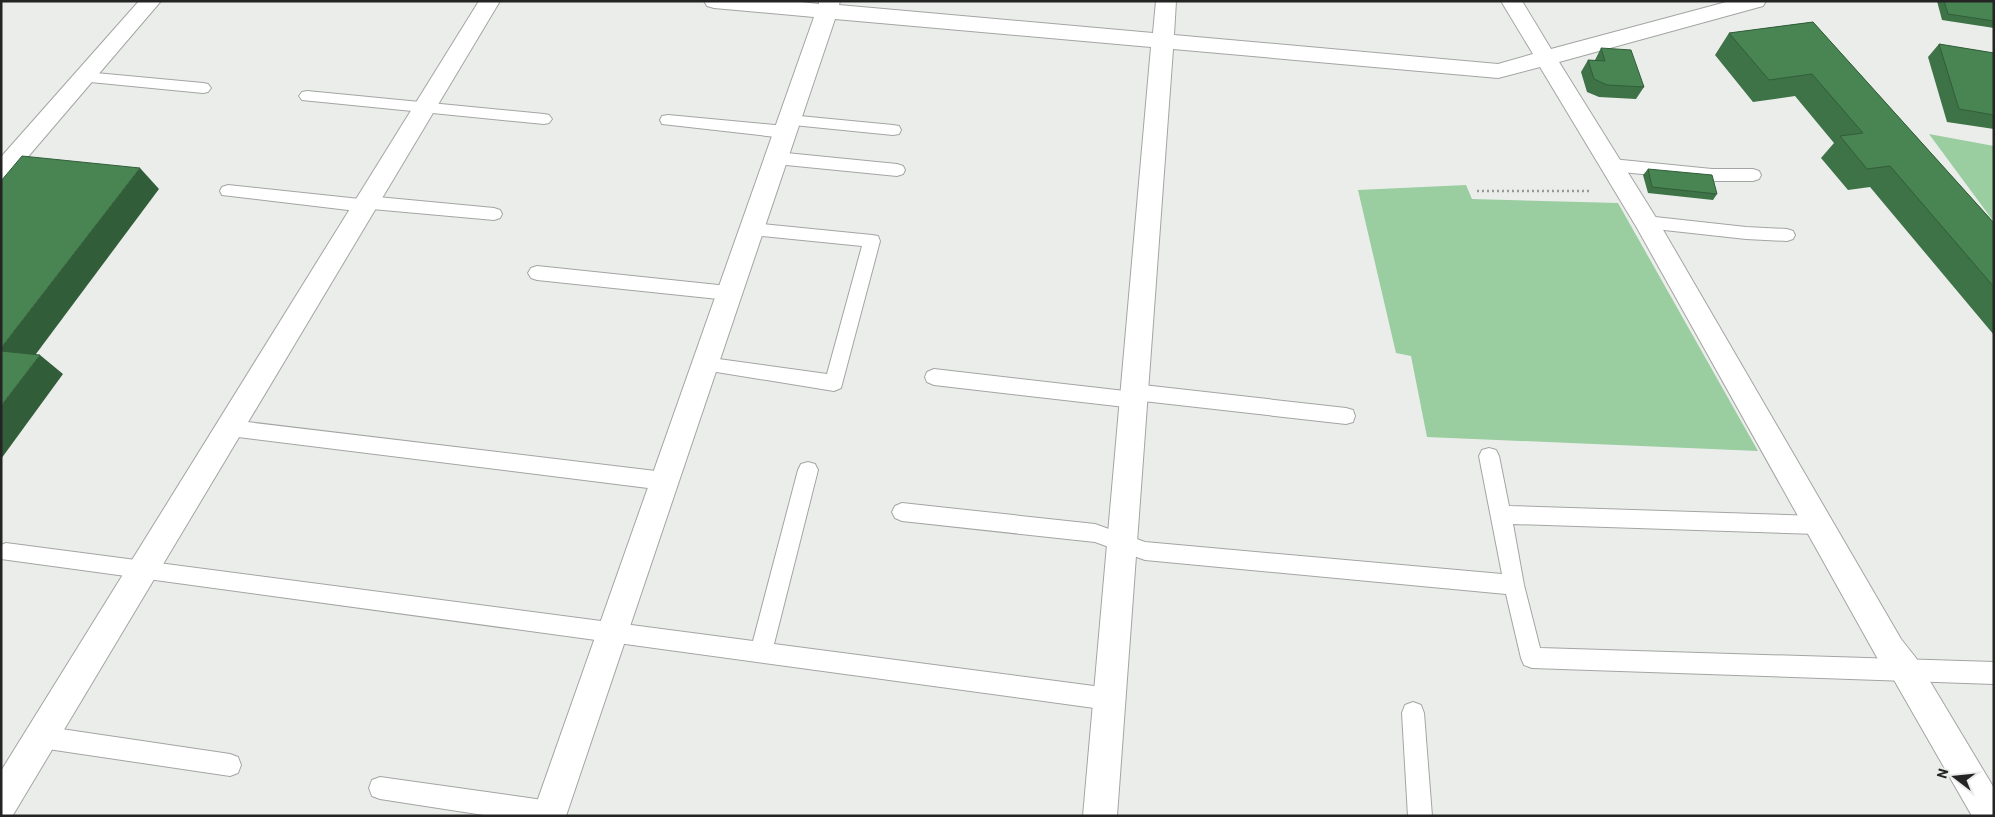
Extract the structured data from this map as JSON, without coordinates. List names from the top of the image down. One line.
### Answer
{"north":"left"}
